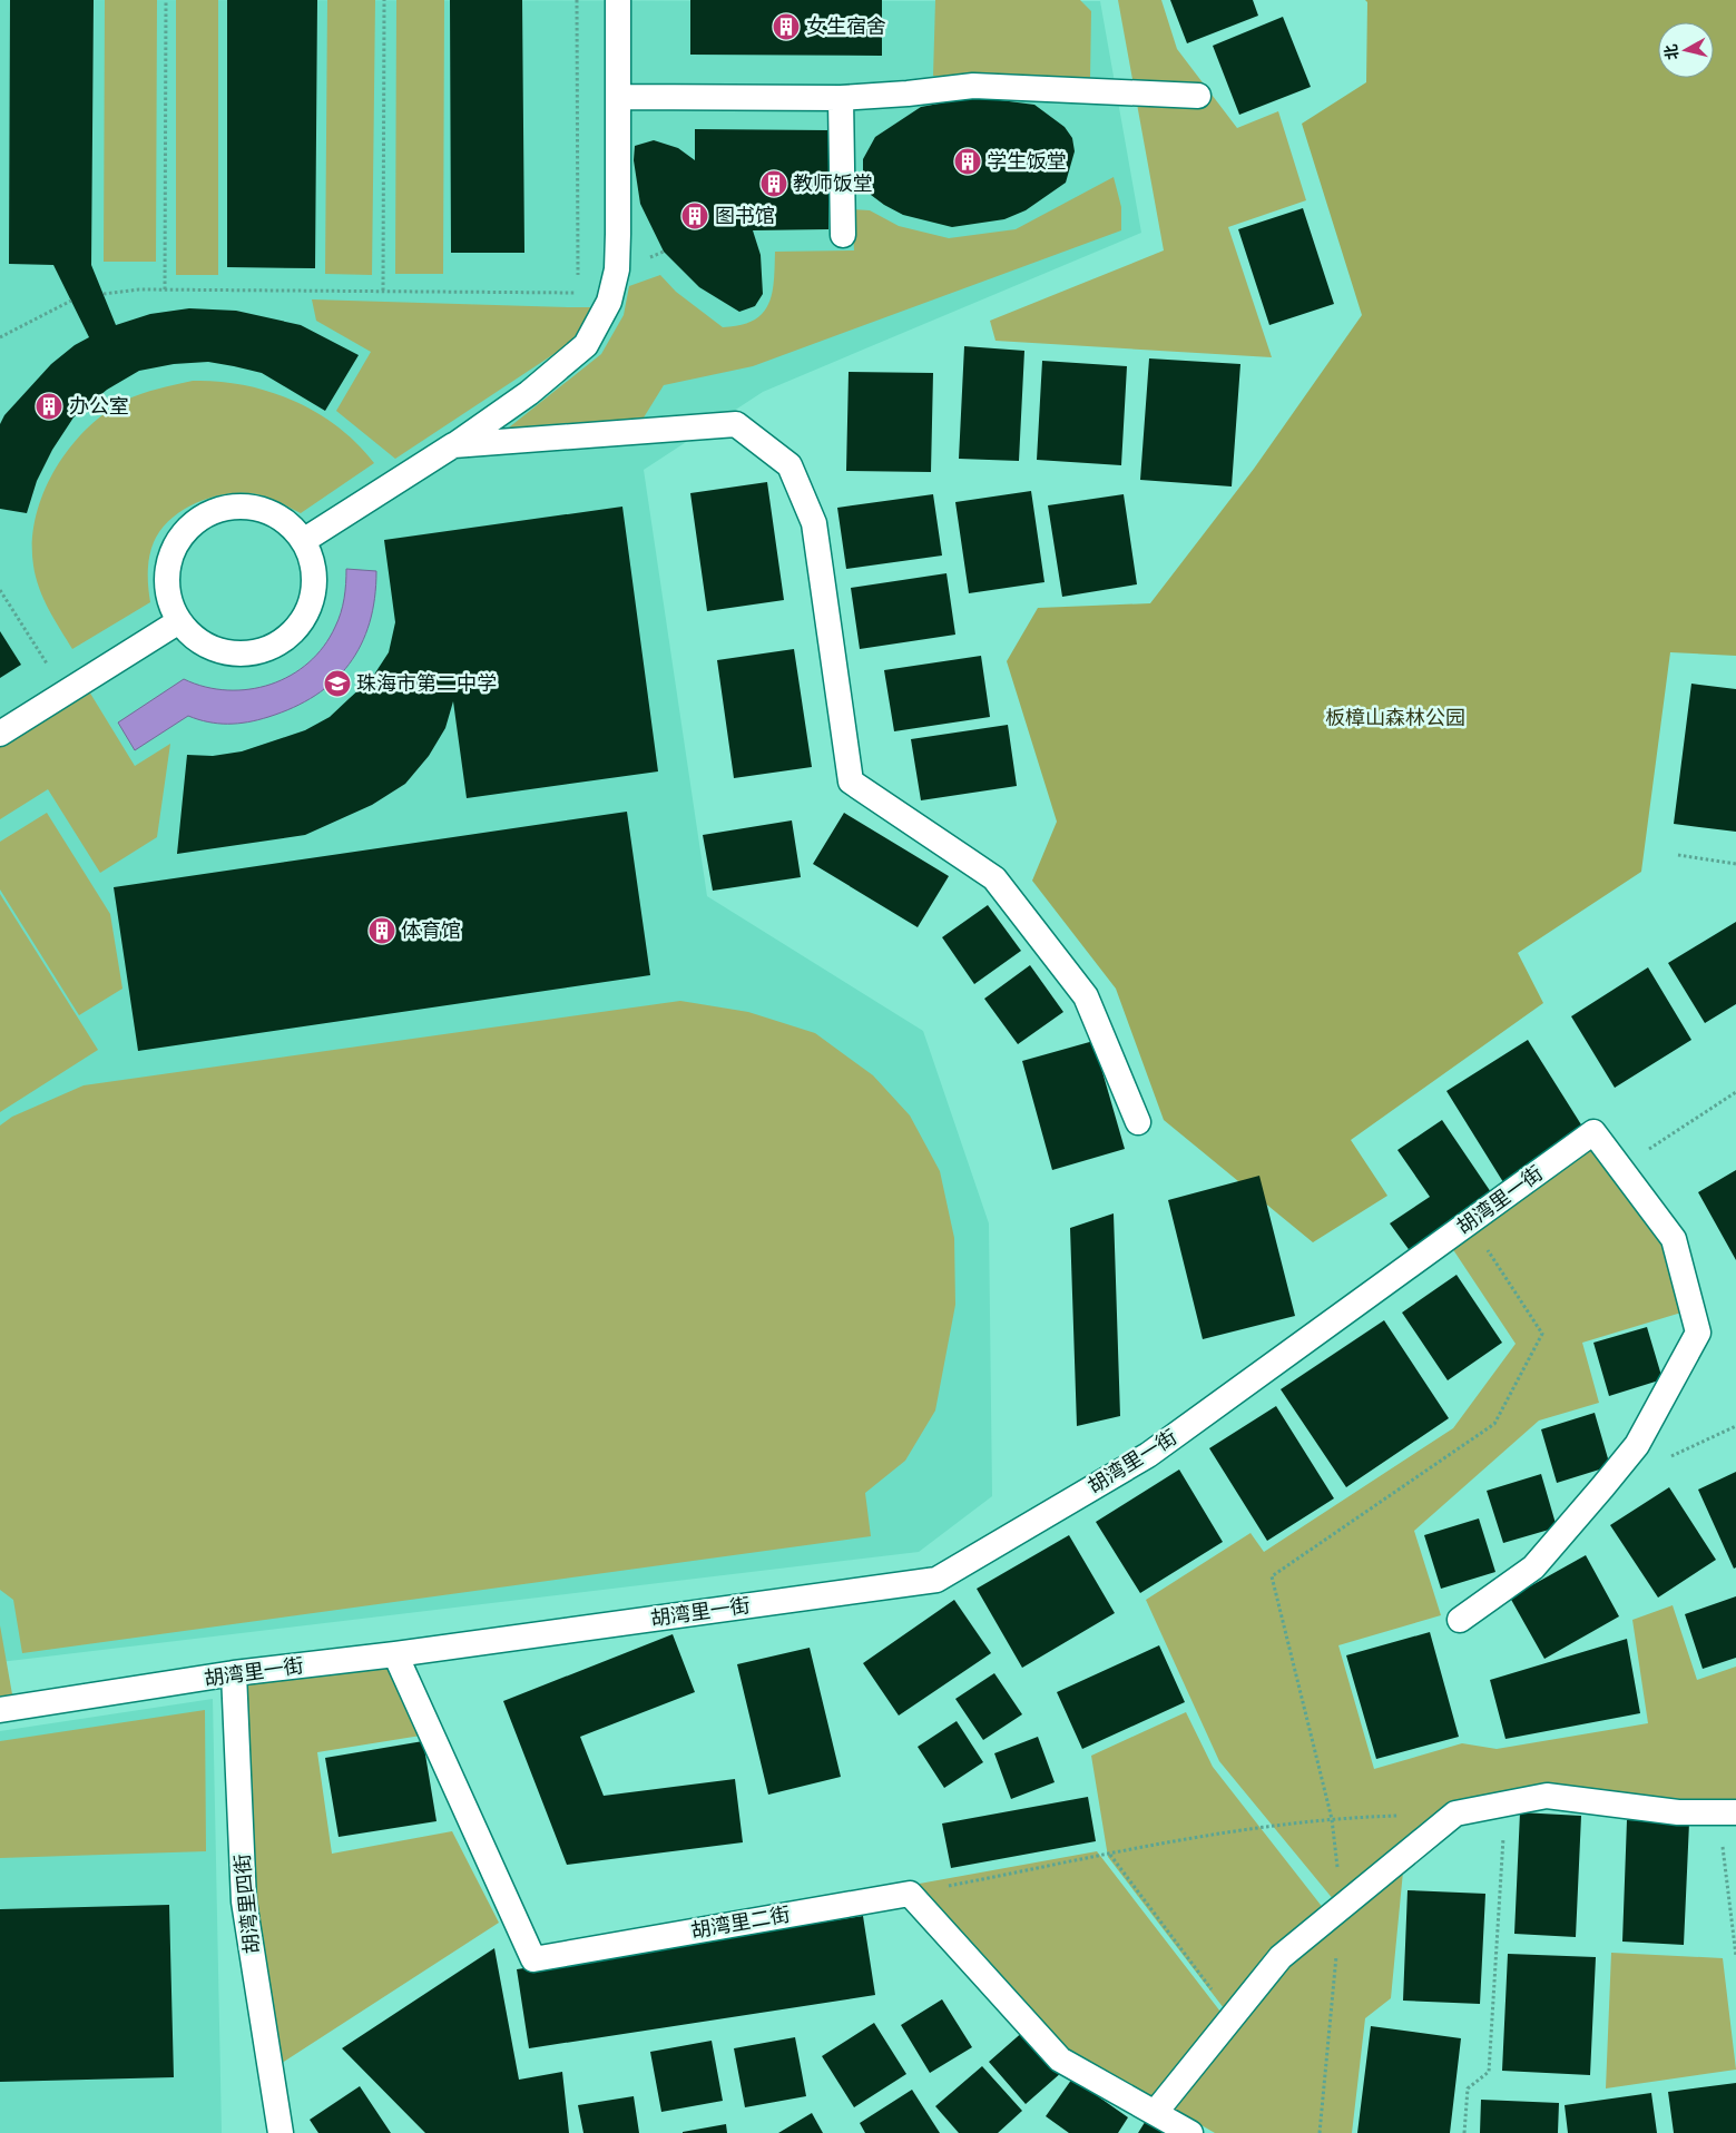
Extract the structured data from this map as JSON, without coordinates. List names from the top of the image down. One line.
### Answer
{"streets":{"lane":["胡湾里一街","胡湾里四街","胡湾里二街"]},"crossings":[["胡湾里一街","胡湾里四街"],["胡湾里一街","胡湾里二街"]],"parks":["板樟山森林公园"],"places":{"building":["女生宿舍","学生饭堂","教师饭堂","图书馆","办公室","体育馆"],"school or university":["珠海市第二中学"]},"north":"left"}
